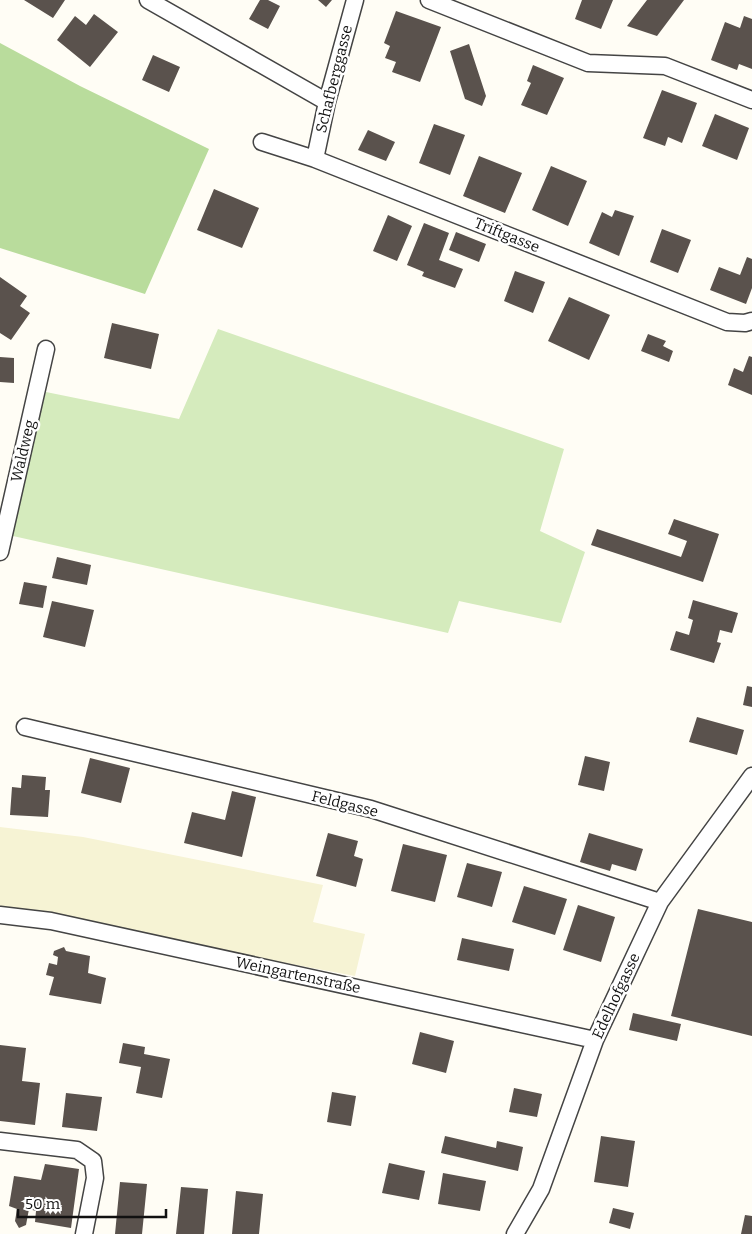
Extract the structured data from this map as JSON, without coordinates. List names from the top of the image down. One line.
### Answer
{"streets":{"street":["Schafberggasse","Triftgasse","Waldweg","Feldgasse","Weingartenstraße","Edelhofgasse"]},"crossings":[["Schafberggasse","Triftgasse"],["Feldgasse","Edelhofgasse"],["Weingartenstraße","Edelhofgasse"]],"scale_bar":"50 m"}
